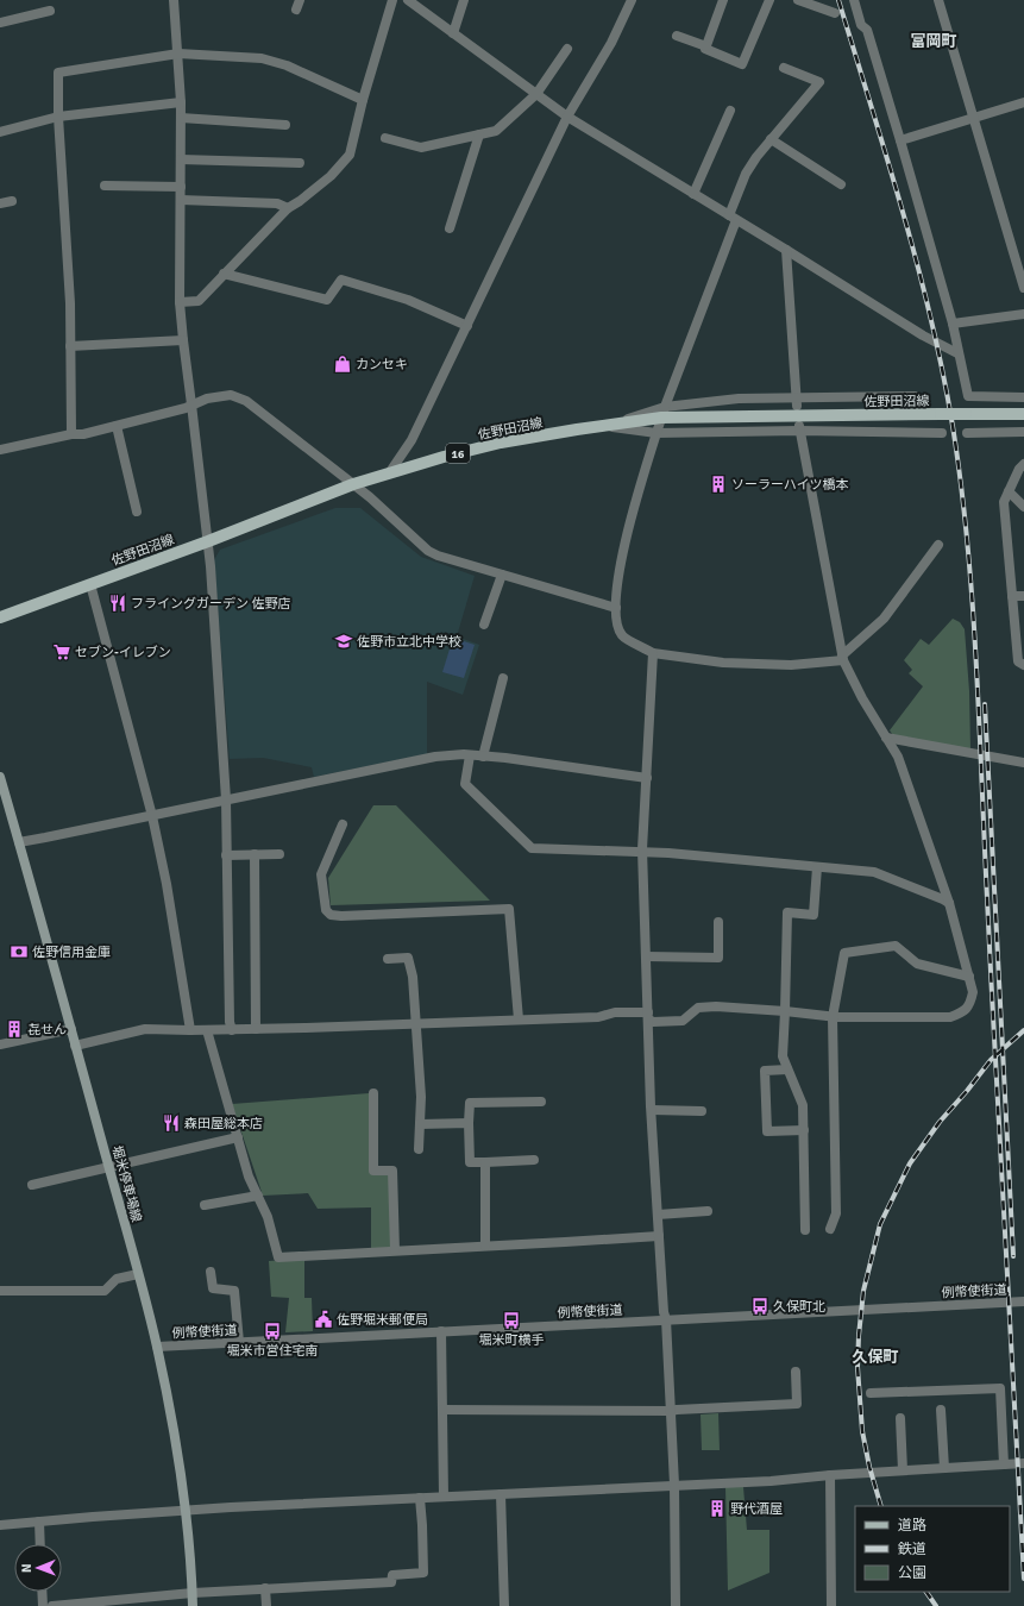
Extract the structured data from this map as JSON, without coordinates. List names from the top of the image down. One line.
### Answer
{"streets":{"main road":["佐野田沼線","16","堀米停車場線"],"street":["例幣使街道"]},"crossings":[["堀米停車場線","例幣使街道"]],"districts":["富岡町","久保町"],"places":{"shop":["カンセキ"],"building":["ソーラーハイツ橋本","㐂せん","野代酒屋"],"restaurant":["フライングガーデン 佐野店","森田屋総本店"],"school or university":["佐野市立北中学校"],"supermarket":["セブン-イレブン"],"bank":["佐野信用金庫"],"bus stop":["久保町北","堀米町横手","堀米市営住宅南"],"public building":["佐野堀米郵便局"]},"legend":["道路","鉄道","公園"],"north":"left"}
